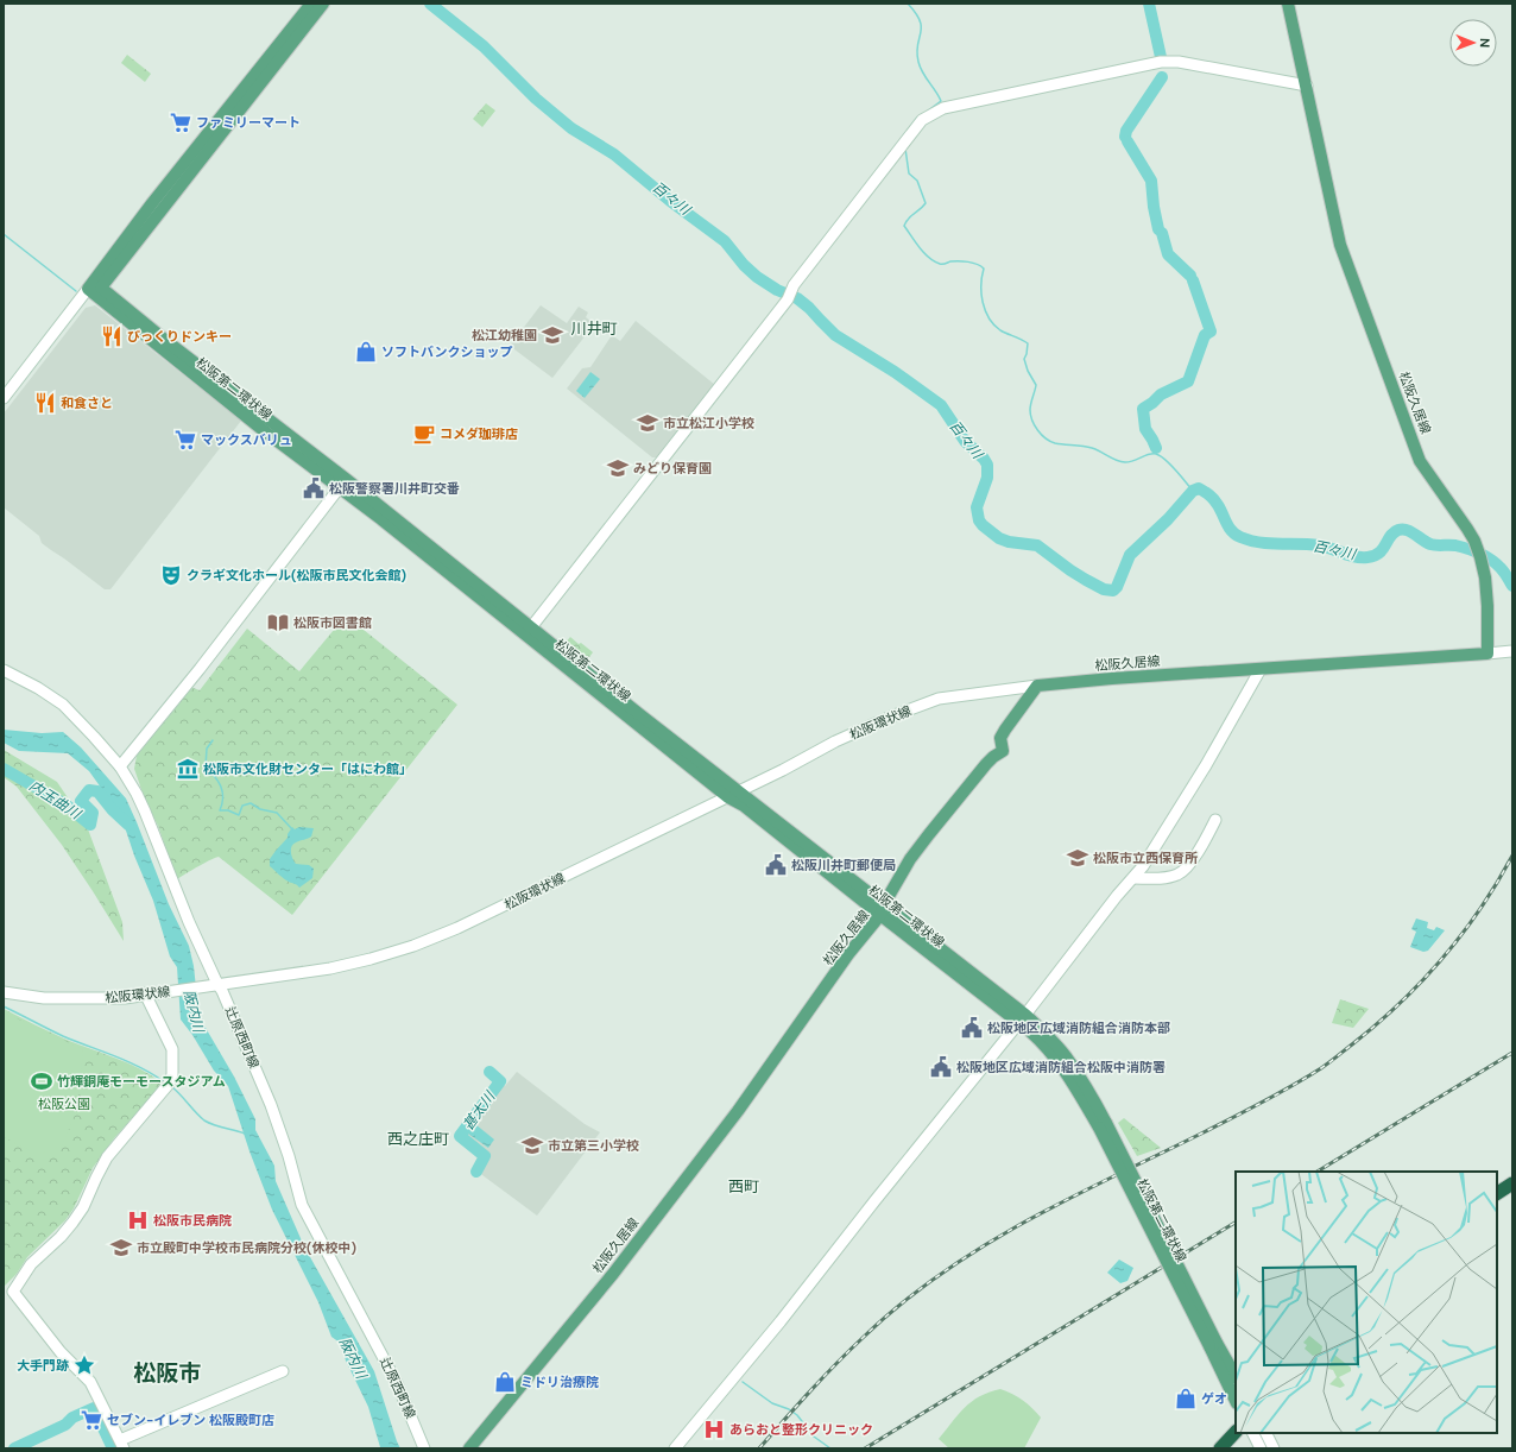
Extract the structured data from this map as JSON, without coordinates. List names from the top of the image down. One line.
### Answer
{"streets":{"main road":["松阪第二環状線","松阪久居線"],"street":["松阪環状線","辻原西町線"]},"crossings":[["松阪第二環状線","松阪久居線"],["松阪第二環状線","松阪環状線"],["松阪久居線","松阪環状線"],["松阪環状線","辻原西町線"]],"districts":["川井町","西之庄町","西町","松阪市"],"water":["百々川","内玉曲川","阪内川","甚太川"],"parks":["松阪公園"],"places":{"supermarket":["ファミリーマート","マックスバリュ","セブン-イレブン 松阪殿町店"],"school or university":["松江幼稚園","市立松江小学校","みどり保育園","松阪市立西保育所","市立第三小学校","市立殿町中学校市民病院分校(休校中)"],"restaurant":["びっくりドンキー","和食さと"],"shop":["ソフトバンクショップ","ミドリ治療院","ゲオ"],"cafe":["コメダ珈琲店"],"public building":["松阪警察署川井町交番","松阪川井町郵便局","松阪地区広域消防組合消防本部","松阪地区広域消防組合松阪中消防署"],"theatre":["クラギ文化ホール(松阪市民文化会館)"],"library":["松阪市図書館"],"museum":["松阪市文化財センター「はにわ館」"],"sports":["竹輝銅庵モーモースタジアム"],"hospital":["松阪市民病院","あらおと整形クリニック"],"place":["大手門跡"]},"north":"right"}
